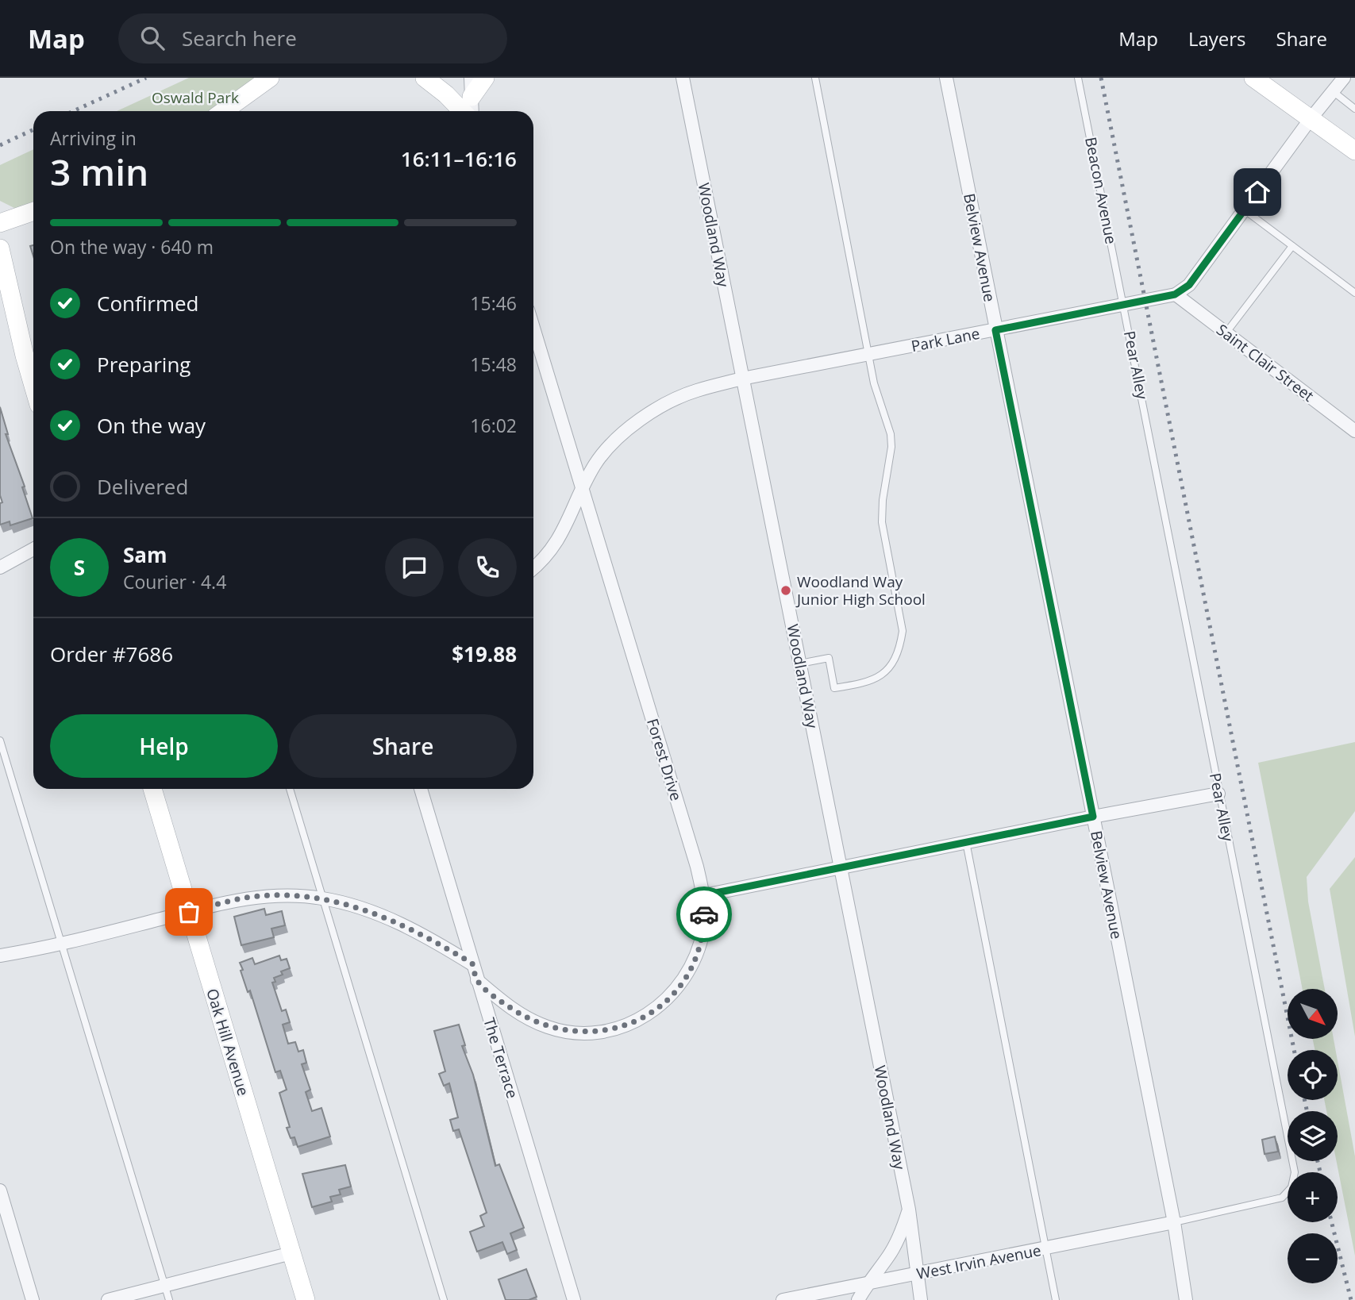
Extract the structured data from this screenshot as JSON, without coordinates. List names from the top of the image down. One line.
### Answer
{"streets":{"street":["Woodland Way","Belview Avenue","Park Lane","Saint Clair Street","Forest Drive","Oak Hill Avenue","The Terrace","West Irvin Avenue"],"lane":["Beacon Avenue","Pear Alley"]},"crossings":[["Beacon Avenue","Park Lane"],["Beacon Avenue","Pear Alley"],["Woodland Way","Park Lane"],["Woodland Way","West Irvin Avenue"],["Belview Avenue","Park Lane"],["Belview Avenue","Pear Alley"],["Belview Avenue","West Irvin Avenue"],["Park Lane","Saint Clair Street"],["Park Lane","Pear Alley"],["Park Lane","Forest Drive"],["Pear Alley","West Irvin Avenue"],["Forest Drive","The Terrace"]],"parks":["Oswald Park"],"places":["Woodland Way Junior High School"],"north":"bottom right","page":{"header":"Map","search":"Search here","nav":["Map","Layers","Share"],"heading":["3 min","Arriving in","16:11–16:16"],"panel":["Sam","Courier · 4.4","Order #7686","$19.88"],"bar":"On the way · 640 m","list":[["Confirmed","15:46"],["Preparing","15:48"],["On the way","16:02"],"Delivered"],"round":"S","buttons":["Help","Share"],"map_buttons":["+","−"]}}
